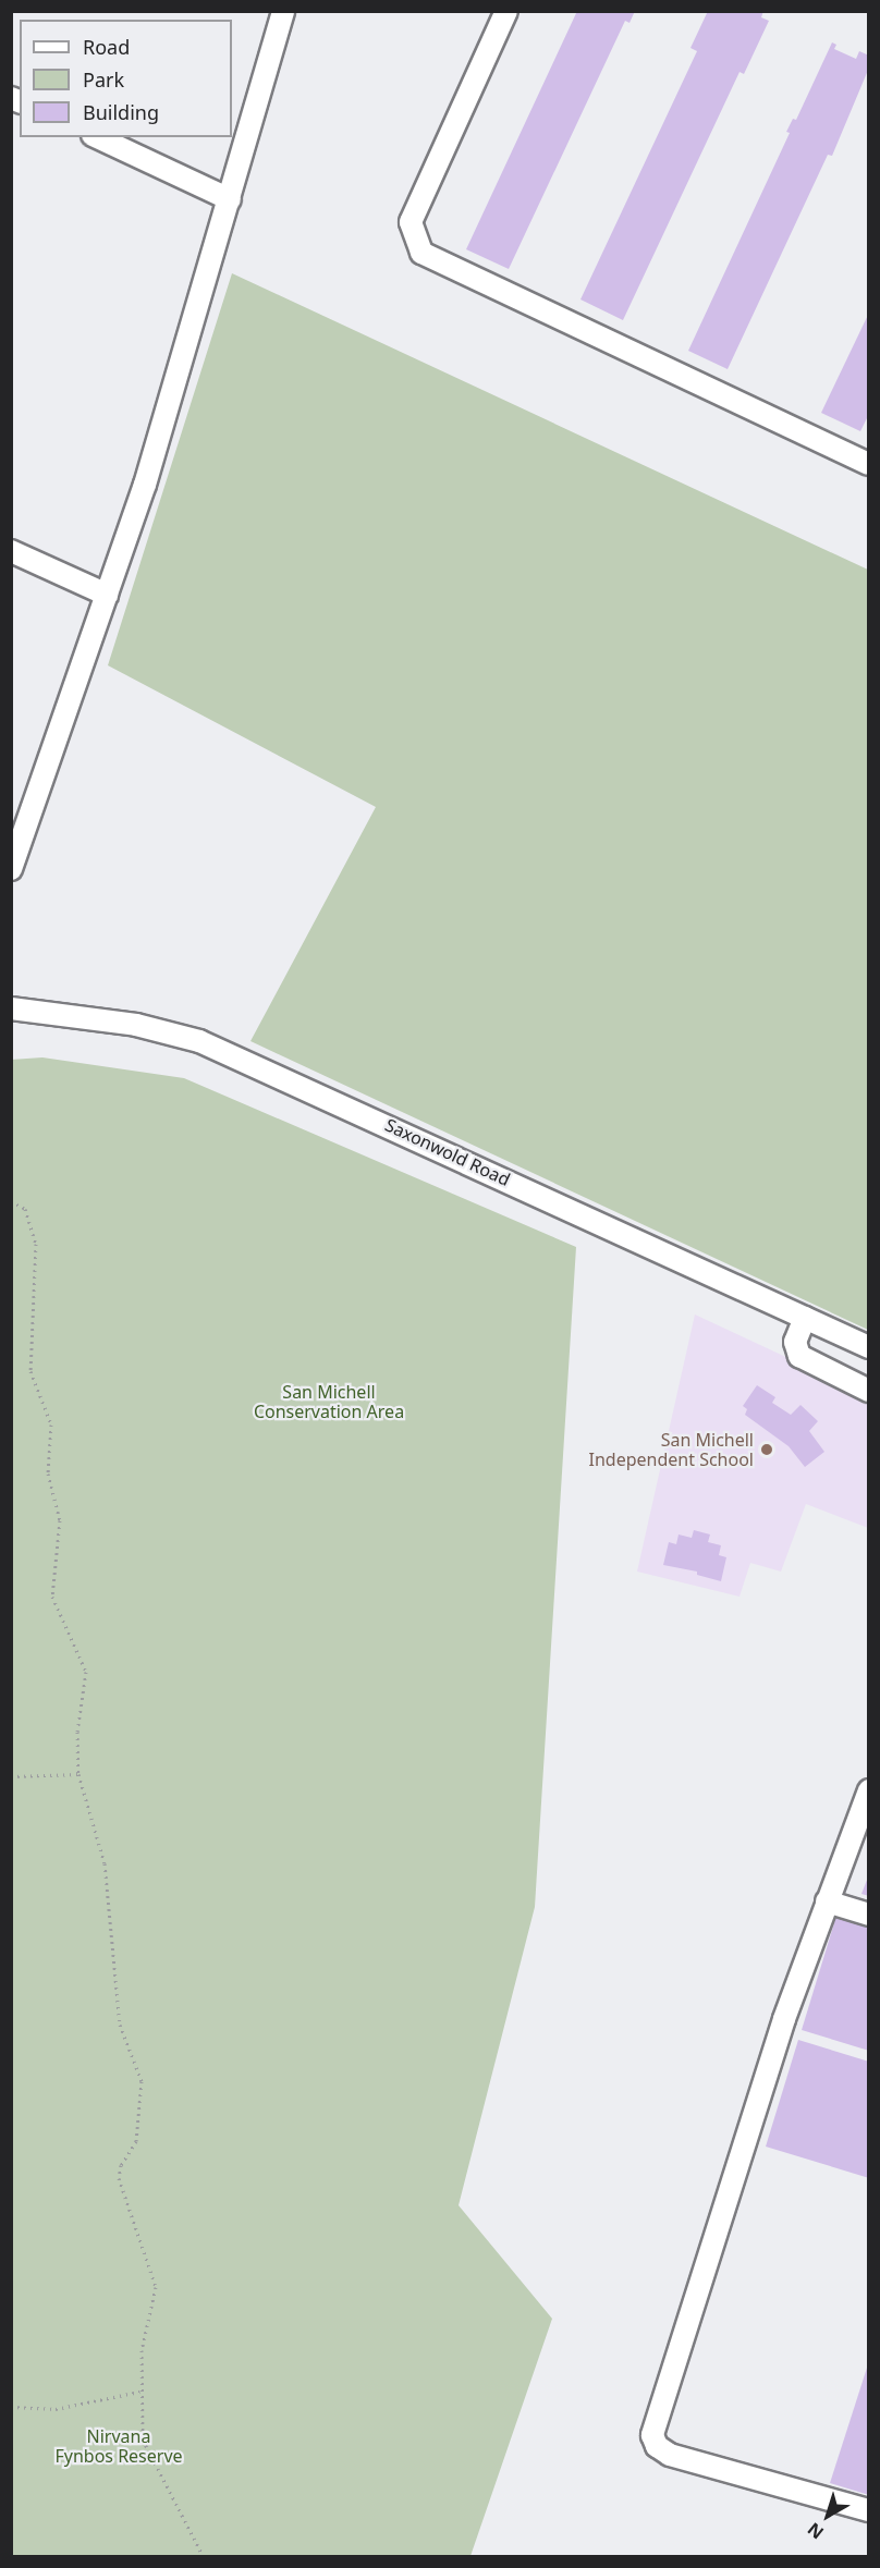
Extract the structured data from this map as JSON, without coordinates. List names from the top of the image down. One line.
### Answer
{"streets":{"street":["Saxonwold Road"]},"parks":["San Michell Conservation Area","Nirvana Fynbos Reserve"],"places":["San Michell Independent School"],"legend":["Road","Park","Building"],"north":"bottom left"}
